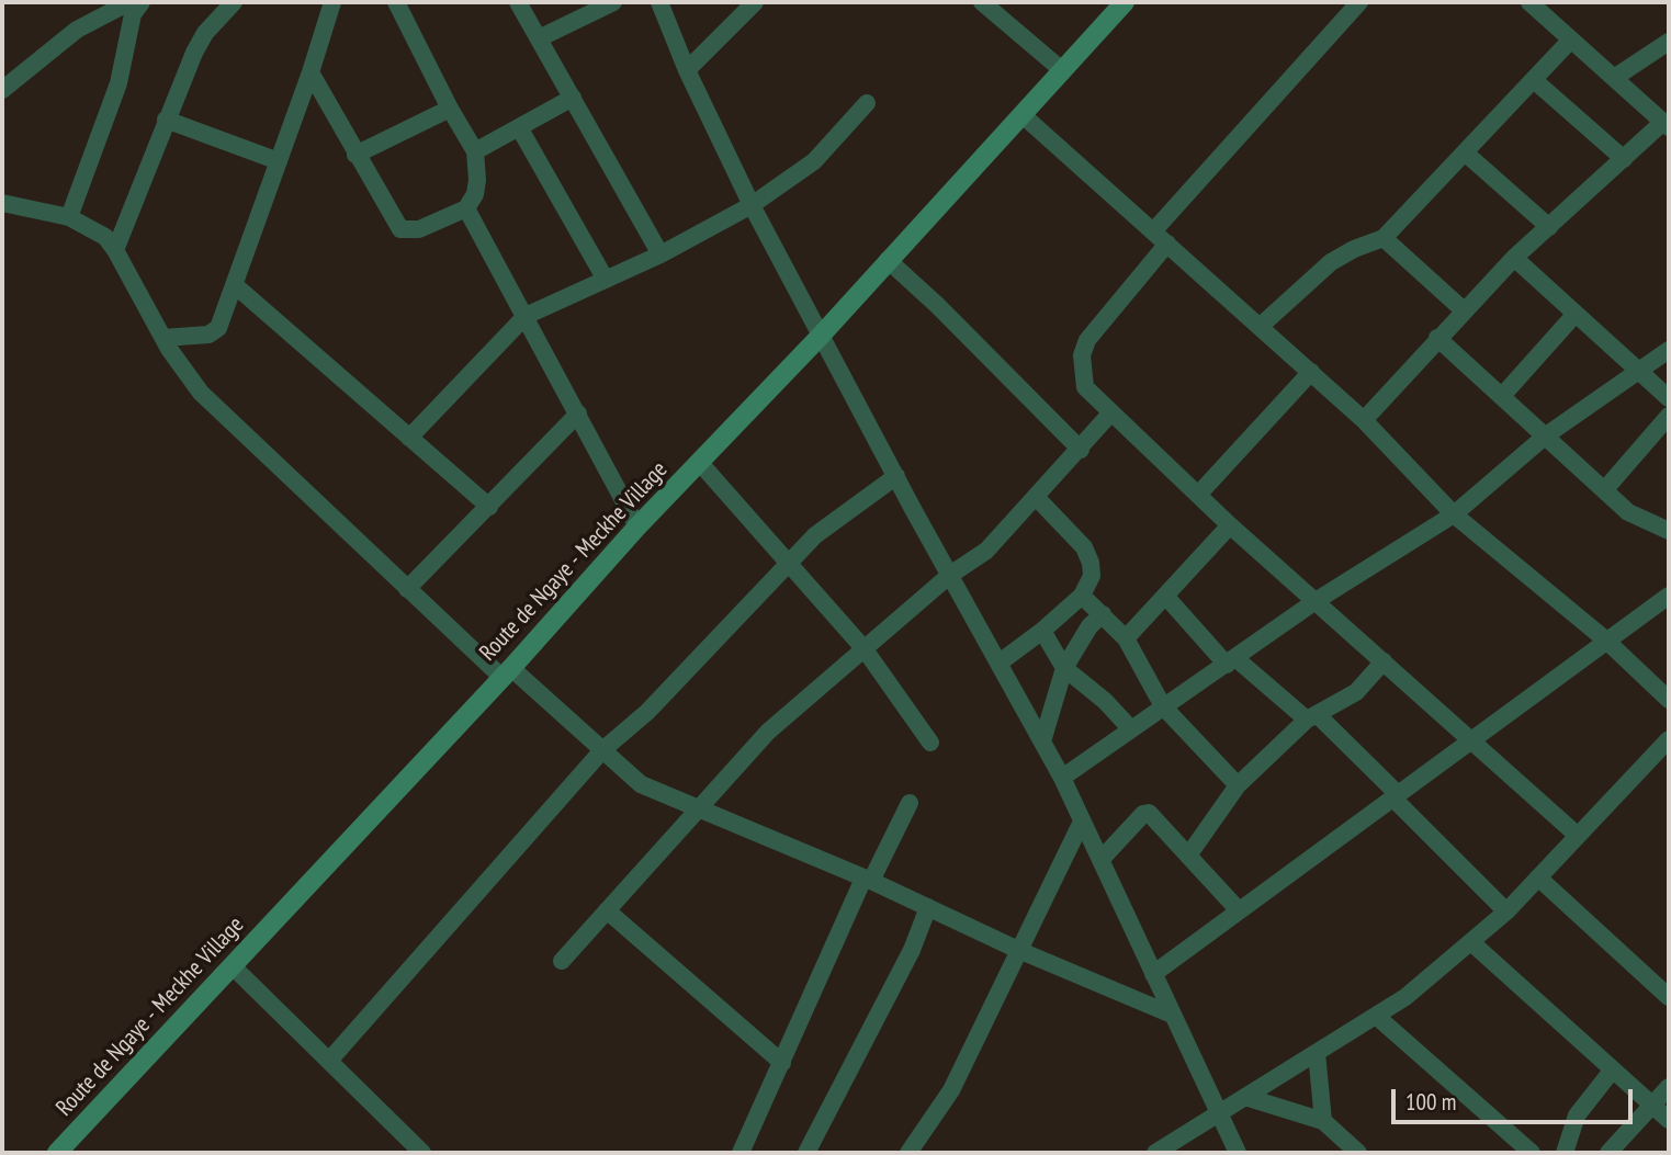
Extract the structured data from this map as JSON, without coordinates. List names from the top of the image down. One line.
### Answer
{"streets":{"main road":["Route de Ngaye - Meckhe Village"]},"scale_bar":"100 m"}
